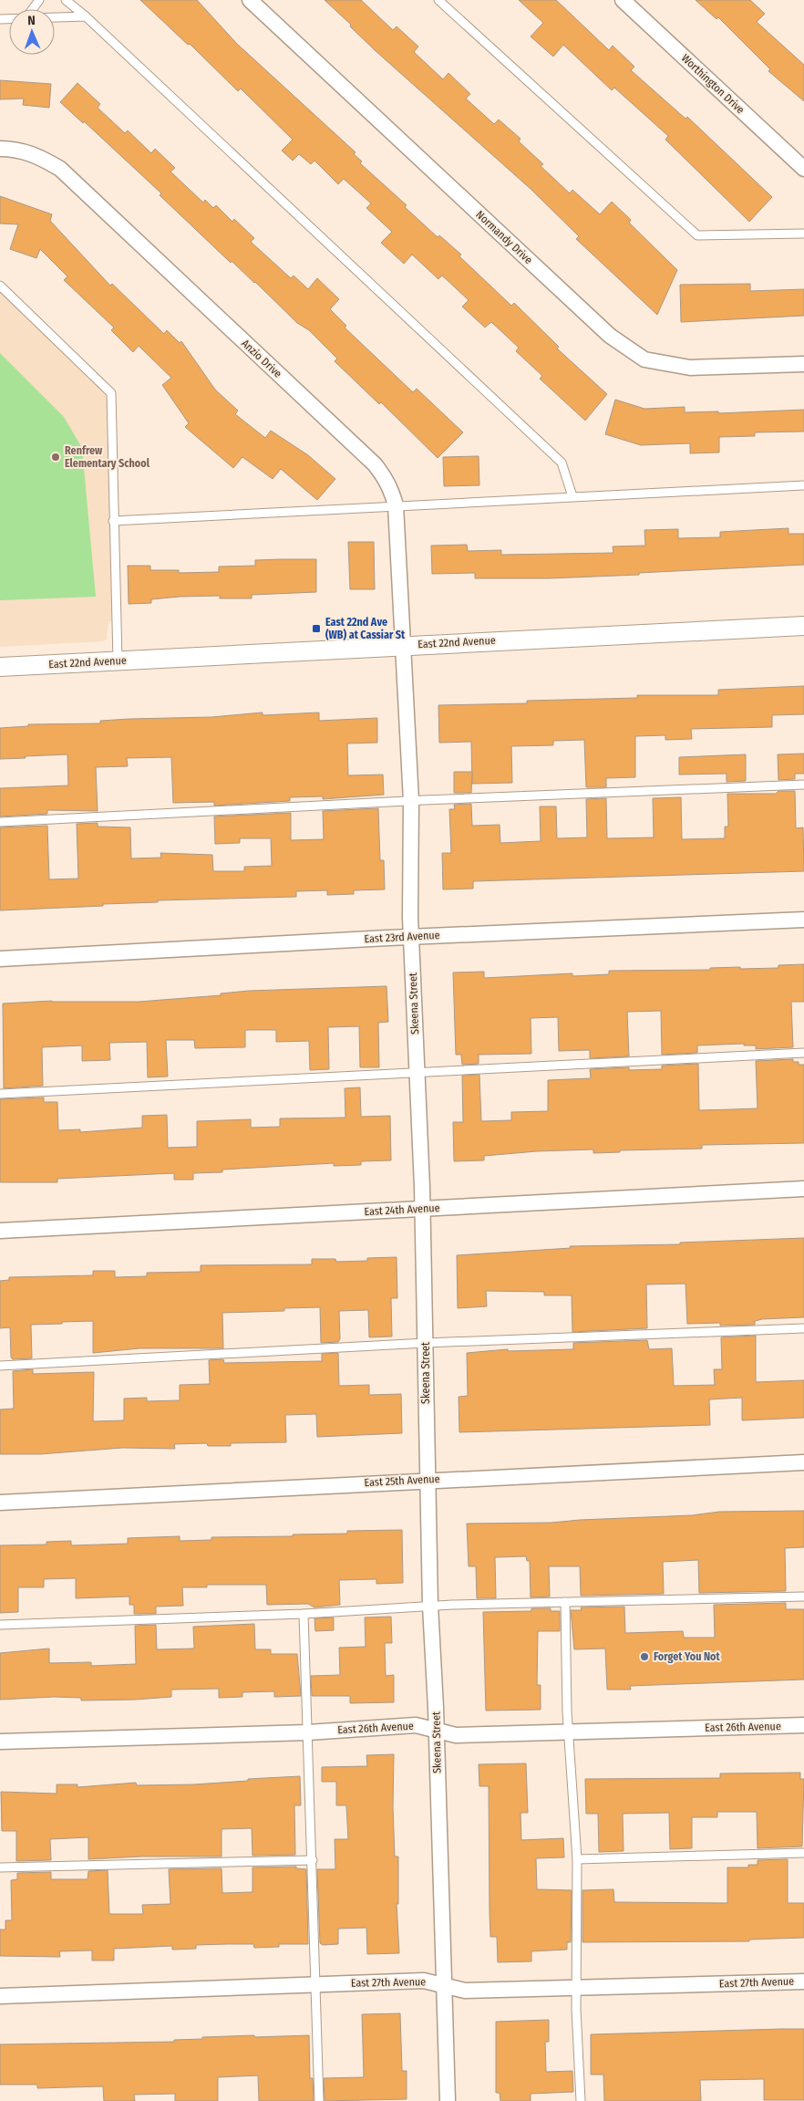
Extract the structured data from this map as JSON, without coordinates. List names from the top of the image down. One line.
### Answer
{"streets":{"street":["Worthington Drive","Normandy Drive","Anzio Drive","East 22nd Avenue","East 23rd Avenue","Skeena Street","East 24th Avenue","East 25th Avenue","East 26th Avenue","East 27th Avenue"]},"crossings":[["Anzio Drive","East 22nd Avenue"],["Anzio Drive","Skeena Street"],["East 22nd Avenue","Skeena Street"],["East 23rd Avenue","Skeena Street"],["Skeena Street","East 24th Avenue"],["Skeena Street","East 25th Avenue"],["Skeena Street","East 26th Avenue"],["Skeena Street","East 27th Avenue"]],"places":{"other":["Renfrew Elementary School","Forget You Not"],"transit":["East 22nd Ave (WB) at Cassiar St"]},"north":"top"}
